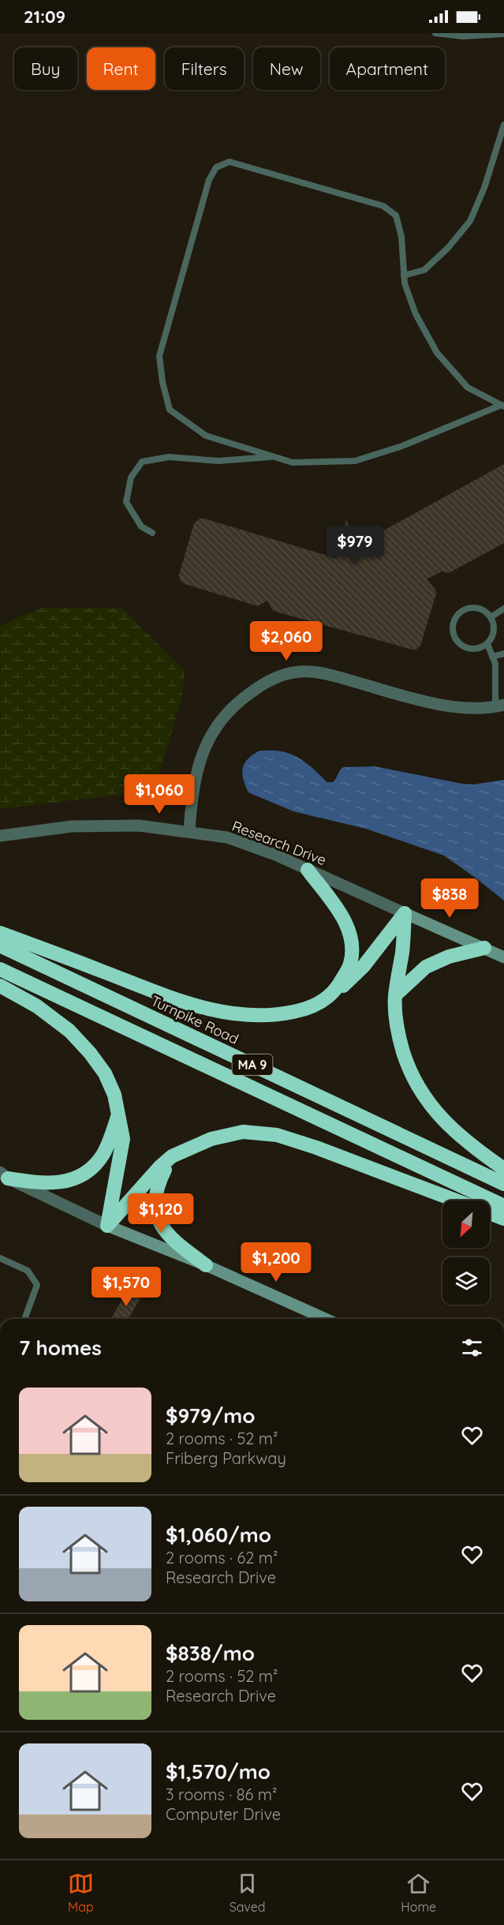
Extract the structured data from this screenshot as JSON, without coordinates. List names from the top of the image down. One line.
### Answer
{"streets":{"highway":["Turnpike Road","MA 9"],"street":["Research Drive"]},"north":"bottom left","page":{"status":"21:09","chip":["Buy","Rent","Filters","New","Apartment"],"price":["$979","$2,060","$1,060","$838","$1,120","$1,200","$1,570"],"heading":"7 homes","list":[{"name":"$979/mo","note":"2 rooms · 52 m² · Friberg Parkway"},{"name":"$1,060/mo","note":"2 rooms · 62 m² · Research Drive"},{"name":"$838/mo","note":"2 rooms · 52 m² · Research Drive"},{"name":"$1,570/mo","note":"3 rooms · 86 m² · Computer Drive"}],"tabs":["Map","Saved","Home"]}}
